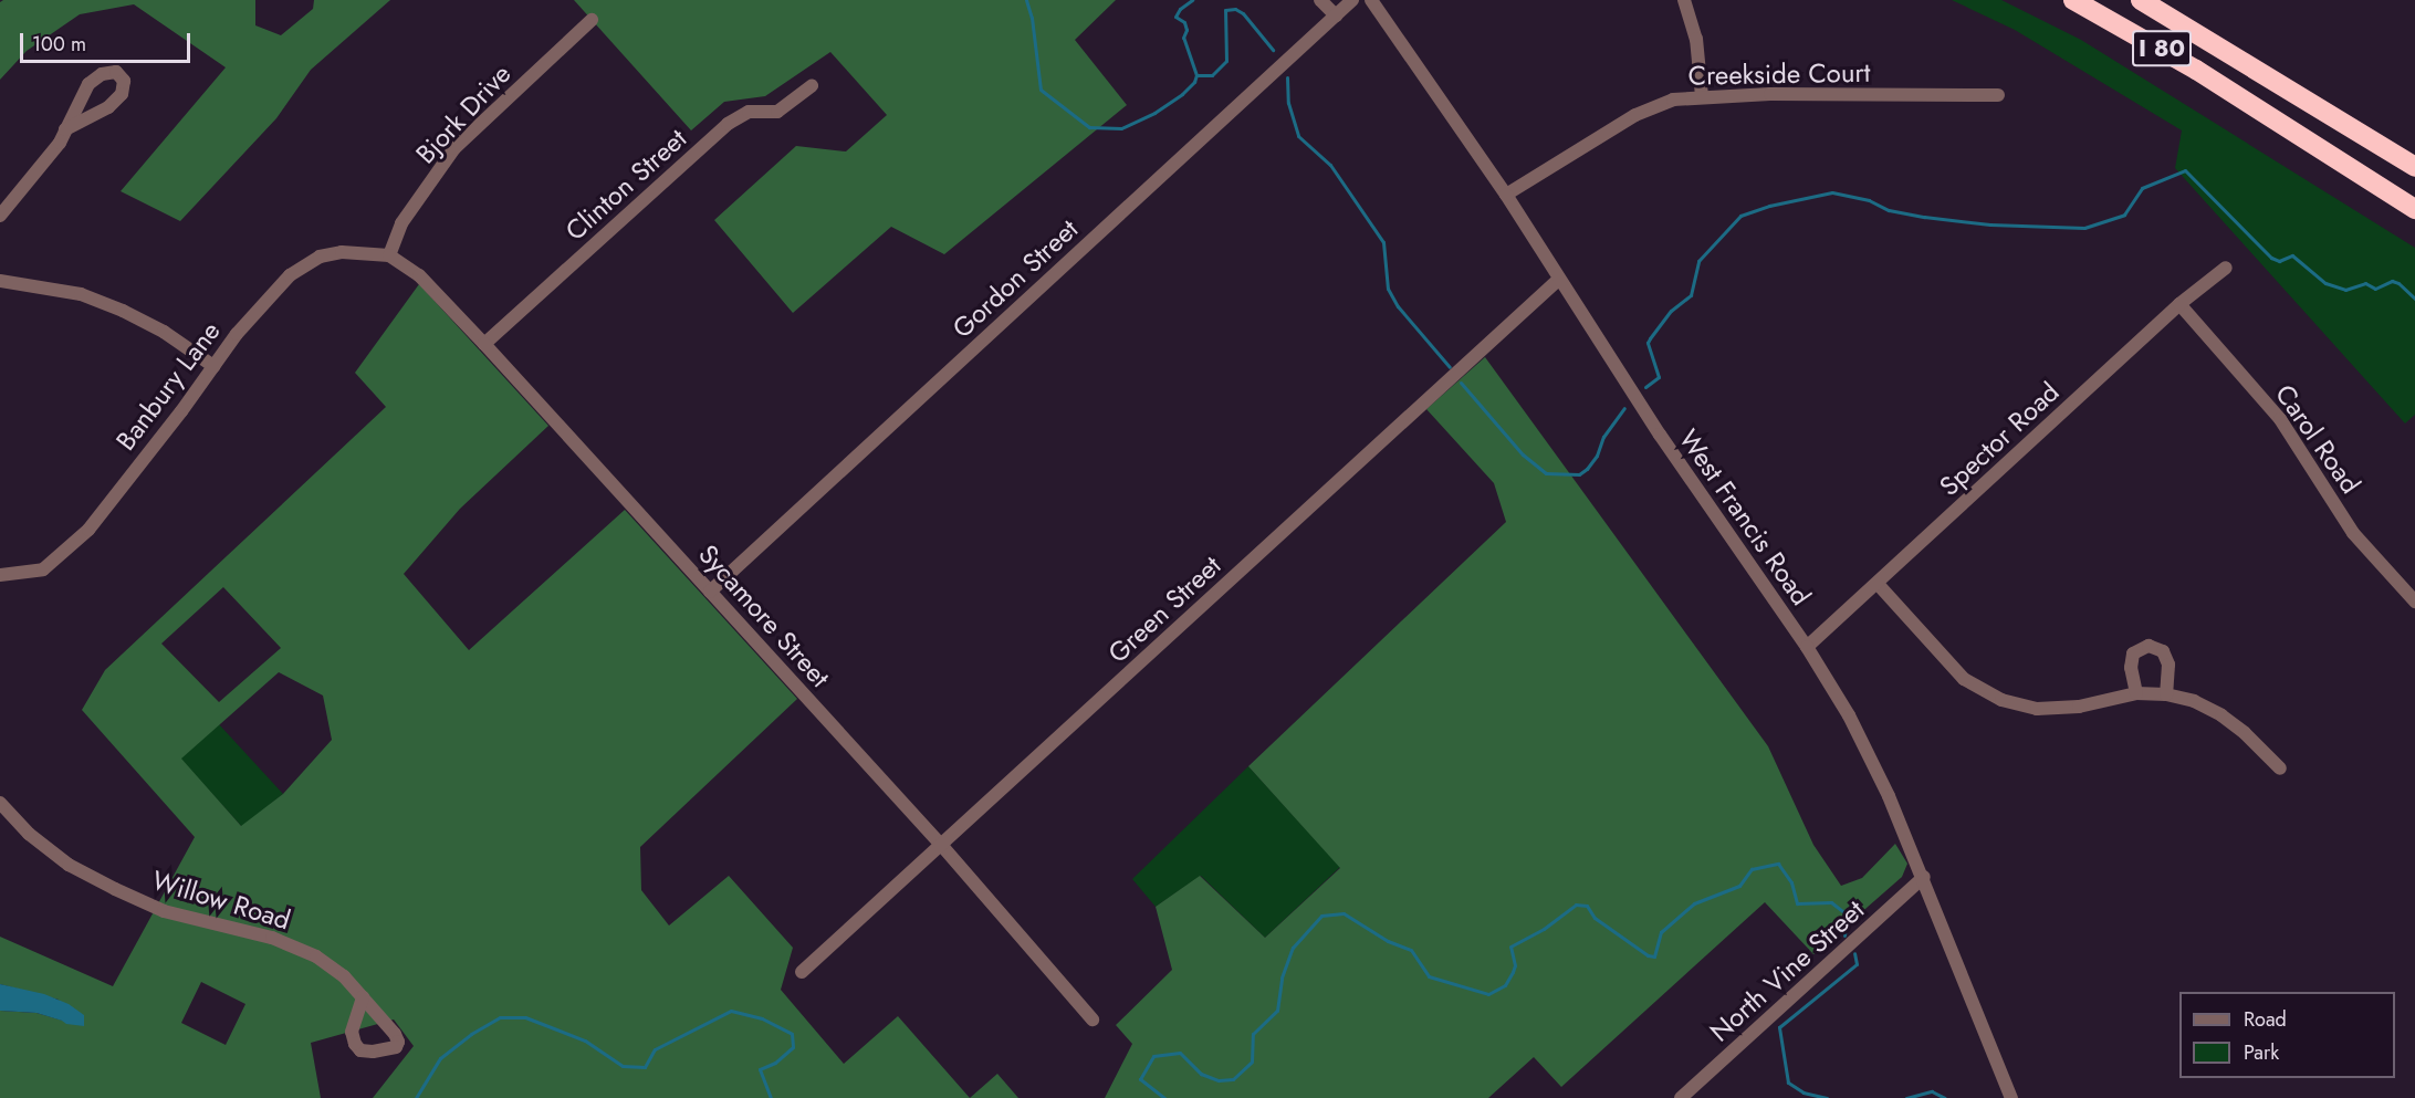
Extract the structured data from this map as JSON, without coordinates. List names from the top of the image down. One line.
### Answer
{"streets":{"highway":["I 80"],"street":["Creekside Court","Bjork Drive","Clinton Street","Gordon Street","Banbury Lane","Spector Road","Carol Road","West Francis Road","Green Street","Sycamore Street","Willow Road","North Vine Street"]},"crossings":[["Creekside Court","West Francis Road"],["Bjork Drive","Banbury Lane"],["Bjork Drive","Sycamore Street"],["Clinton Street","Sycamore Street"],["Gordon Street","Sycamore Street"],["Banbury Lane","Sycamore Street"],["Spector Road","Carol Road"],["Spector Road","West Francis Road"],["West Francis Road","Green Street"],["West Francis Road","North Vine Street"],["Green Street","Sycamore Street"]],"legend":["Road","Park"],"scale_bar":"100 m"}
